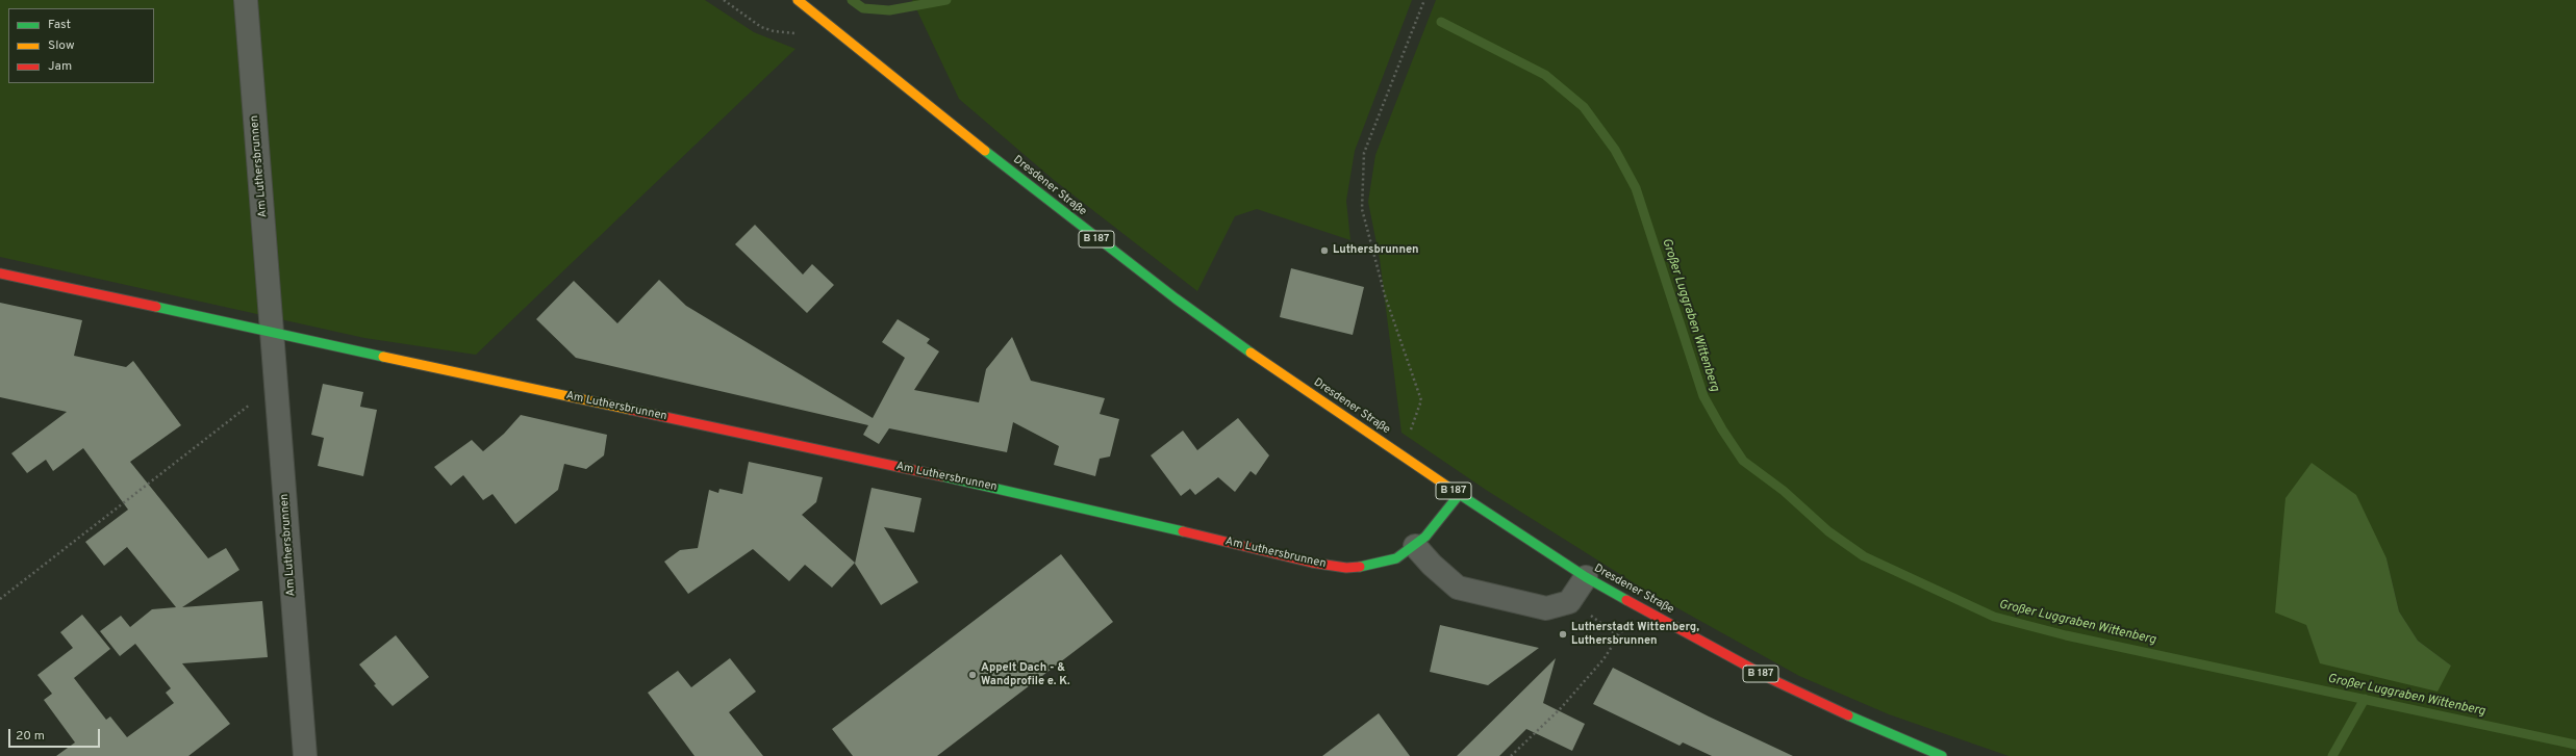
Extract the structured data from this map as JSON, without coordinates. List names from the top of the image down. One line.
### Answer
{"streets":{"street":["Am Luthersbrunnen","Dresdener Straße","B 187"]},"crossings":[["Am Luthersbrunnen","Dresdener Straße"]],"water":["Großer Luggraben Wittenberg"],"places":["Luthersbrunnen","Lutherstadt Wittenberg, Luthersbrunnen","Appelt Dach - & Wandprofile e. K."],"legend":["Fast","Slow","Jam"],"scale_bar":"20 m"}
